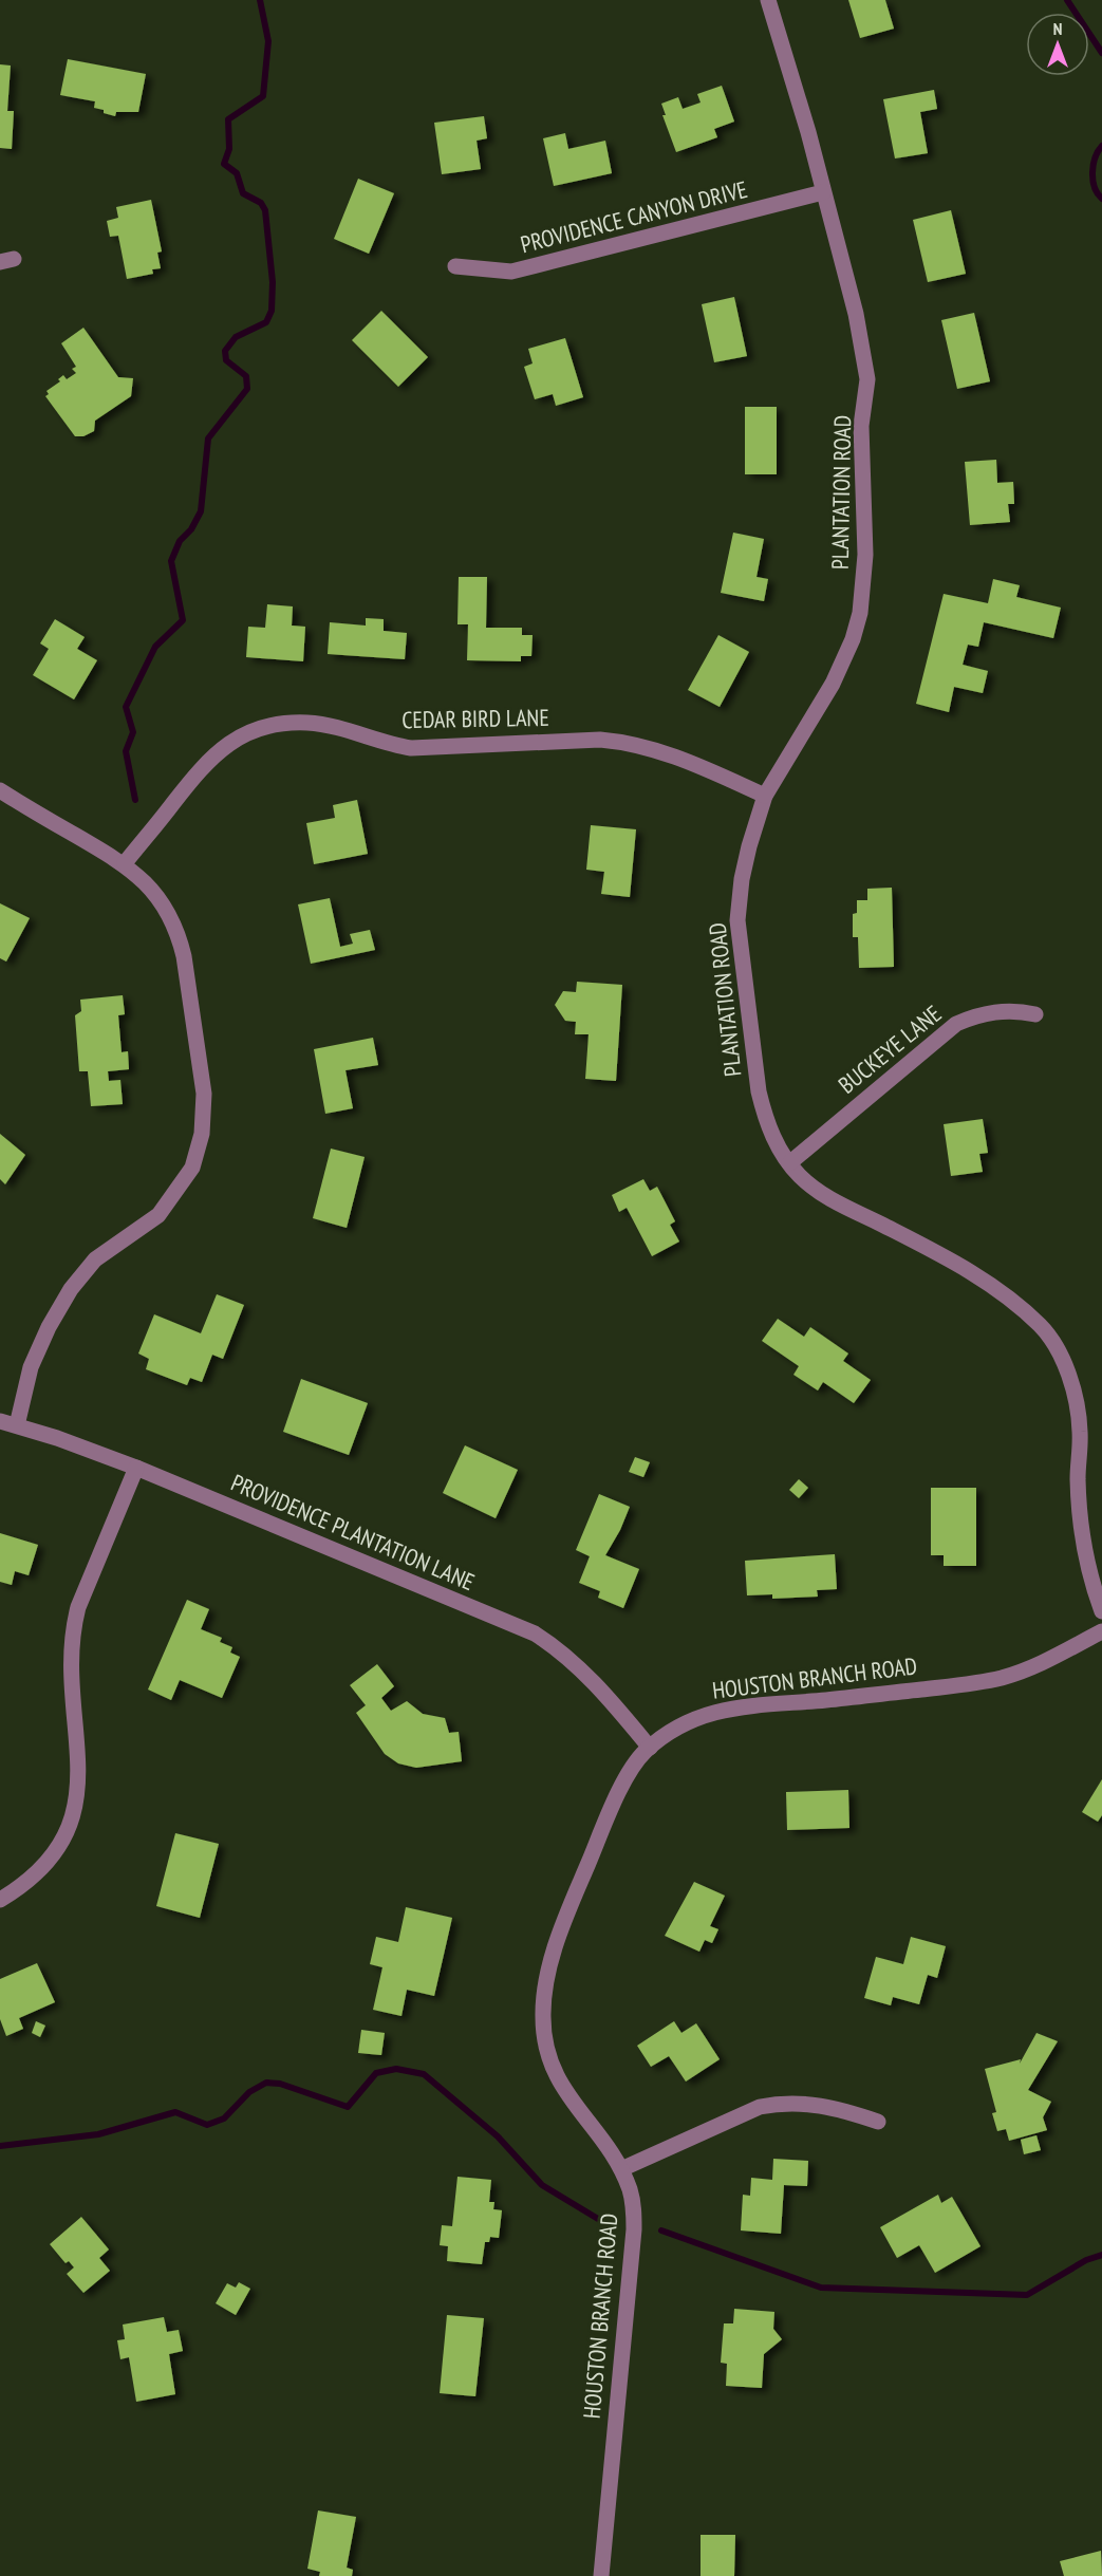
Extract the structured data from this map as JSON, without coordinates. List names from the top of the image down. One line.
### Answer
{"streets":{"street":["PROVIDENCE CANYON DRIVE","PLANTATION ROAD","CEDAR BIRD LANE","BUCKEYE LANE","PROVIDENCE PLANTATION LANE","HOUSTON BRANCH ROAD"]},"crossings":[["PROVIDENCE CANYON DRIVE","PLANTATION ROAD"],["PLANTATION ROAD","CEDAR BIRD LANE"],["PLANTATION ROAD","BUCKEYE LANE"],["PROVIDENCE PLANTATION LANE","HOUSTON BRANCH ROAD"]],"north":"top"}
